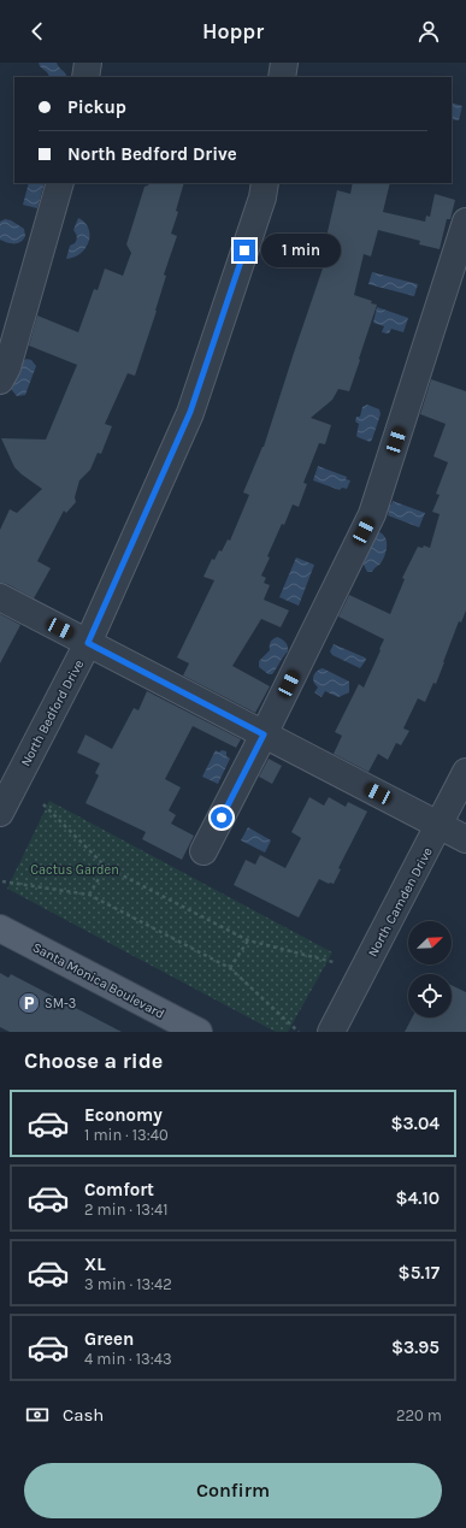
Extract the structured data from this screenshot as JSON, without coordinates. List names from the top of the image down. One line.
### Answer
{"streets":{"main road":["Santa Monica Boulevard"],"street":["North Bedford Drive","North Camden Drive"]},"parks":["Cactus Garden"],"places":{"parking":["SM-3"]},"north":"top right","page":{"header":"Hoppr","banner":["Pickup","North Bedford Drive"],"bubble":"1 min","heading":"Choose a ride","list":[{"name":"Economy","note":"1 min · 13:40","value":"$3.04"},{"name":"Comfort","note":"2 min · 13:41","value":"$4.10"},{"name":"XL","note":"3 min · 13:42","value":"$5.17"},{"name":"Green","note":"4 min · 13:43","value":"$3.95"}],"pay":["Cash","220 m"],"buttons":"Confirm"}}
